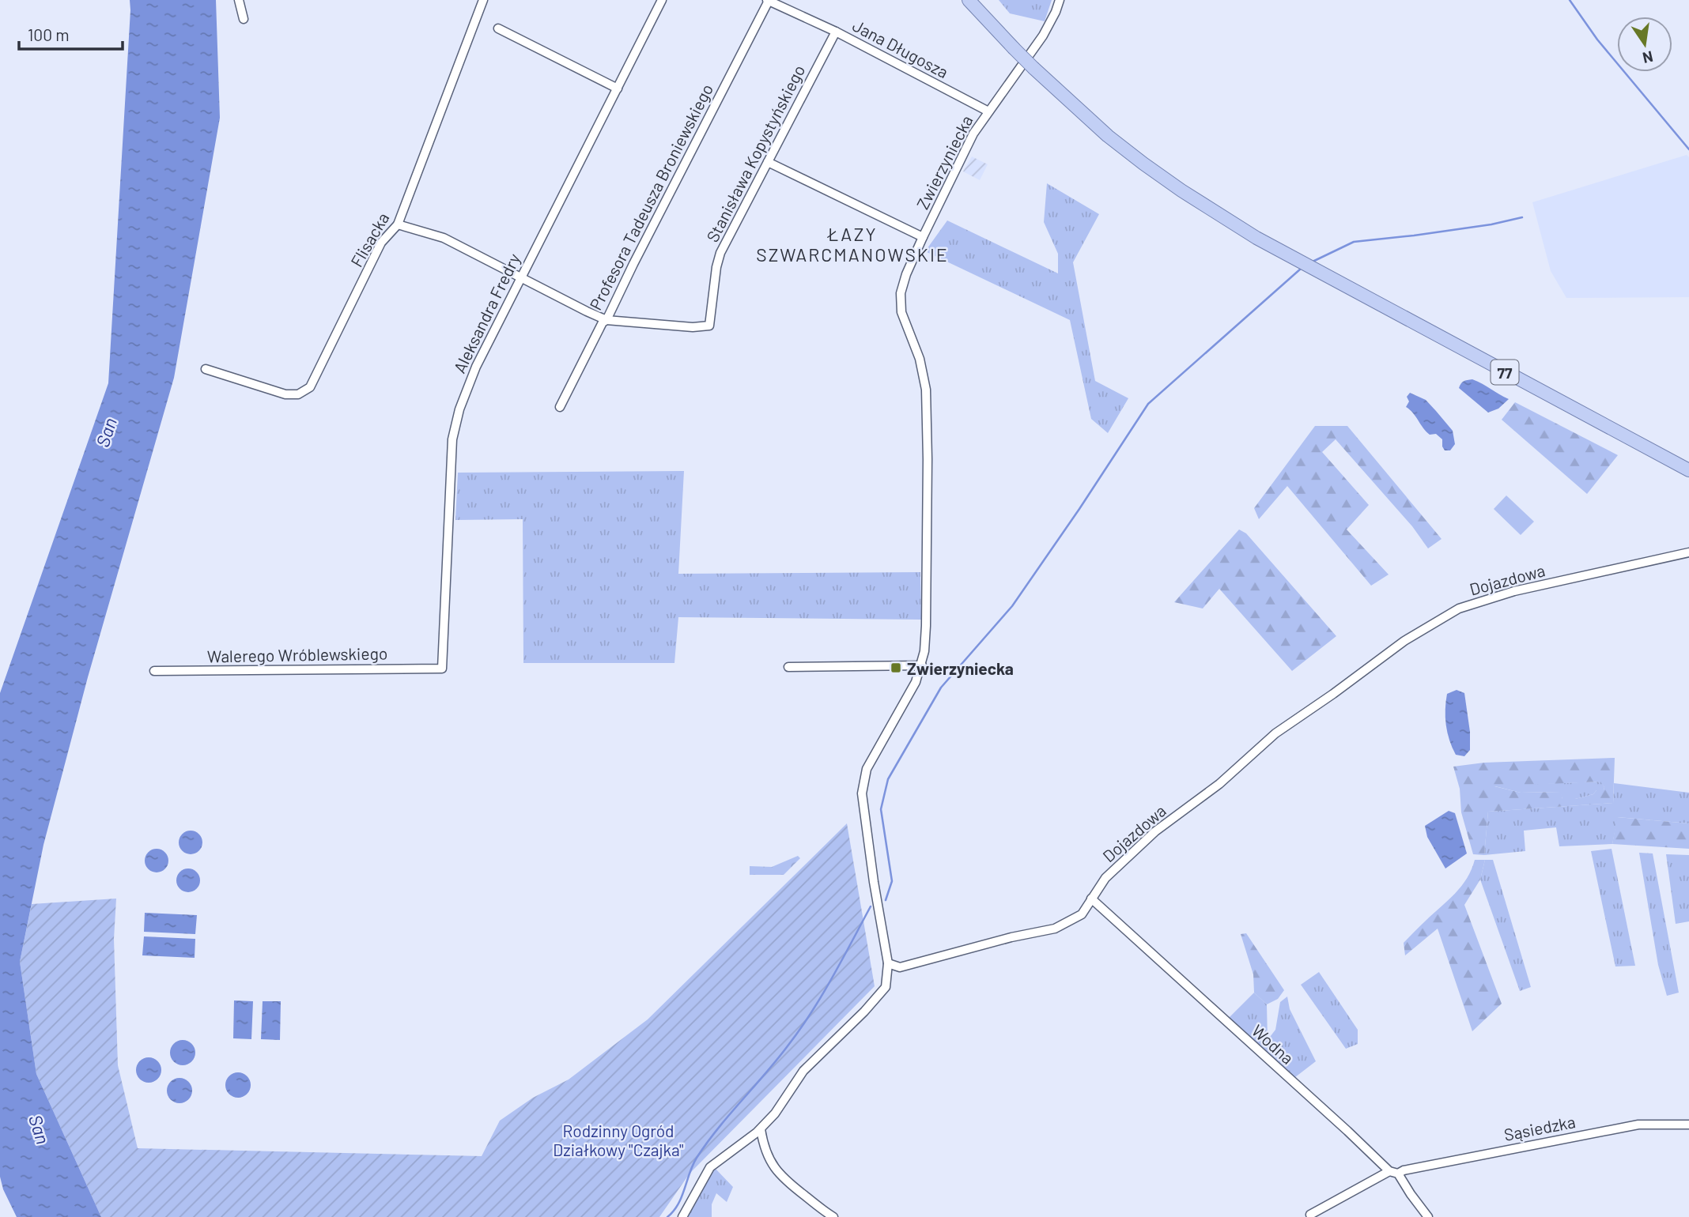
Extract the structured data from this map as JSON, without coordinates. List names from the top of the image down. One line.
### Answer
{"streets":{"main road":["77"],"street":["Jana Długosza","Stanisława Kopystyńskiego","Zwierzyniecka","Profesora Tadeusza Broniewskiego","Flisacka","Aleksandra Fredry","Dojazdowa","Walerego Wróblewskiego","Wodna","Sąsiedzka"]},"crossings":[["Jana Długosza","Stanisława Kopystyńskiego"],["Jana Długosza","Zwierzyniecka"],["Jana Długosza","Profesora Tadeusza Broniewskiego"],["Stanisława Kopystyńskiego","Profesora Tadeusza Broniewskiego"],["Aleksandra Fredry","Walerego Wróblewskiego"],["Dojazdowa","Wodna"],["Wodna","Sąsiedzka"]],"districts":["ŁAZY SZWARCMANOWSKIE"],"water":["San"],"parks":["Rodzinny Ogród Działkowy \"Czajka\""],"places":{"transit":["Zwierzyniecka"]},"scale_bar":"100 m","north":"bottom"}
